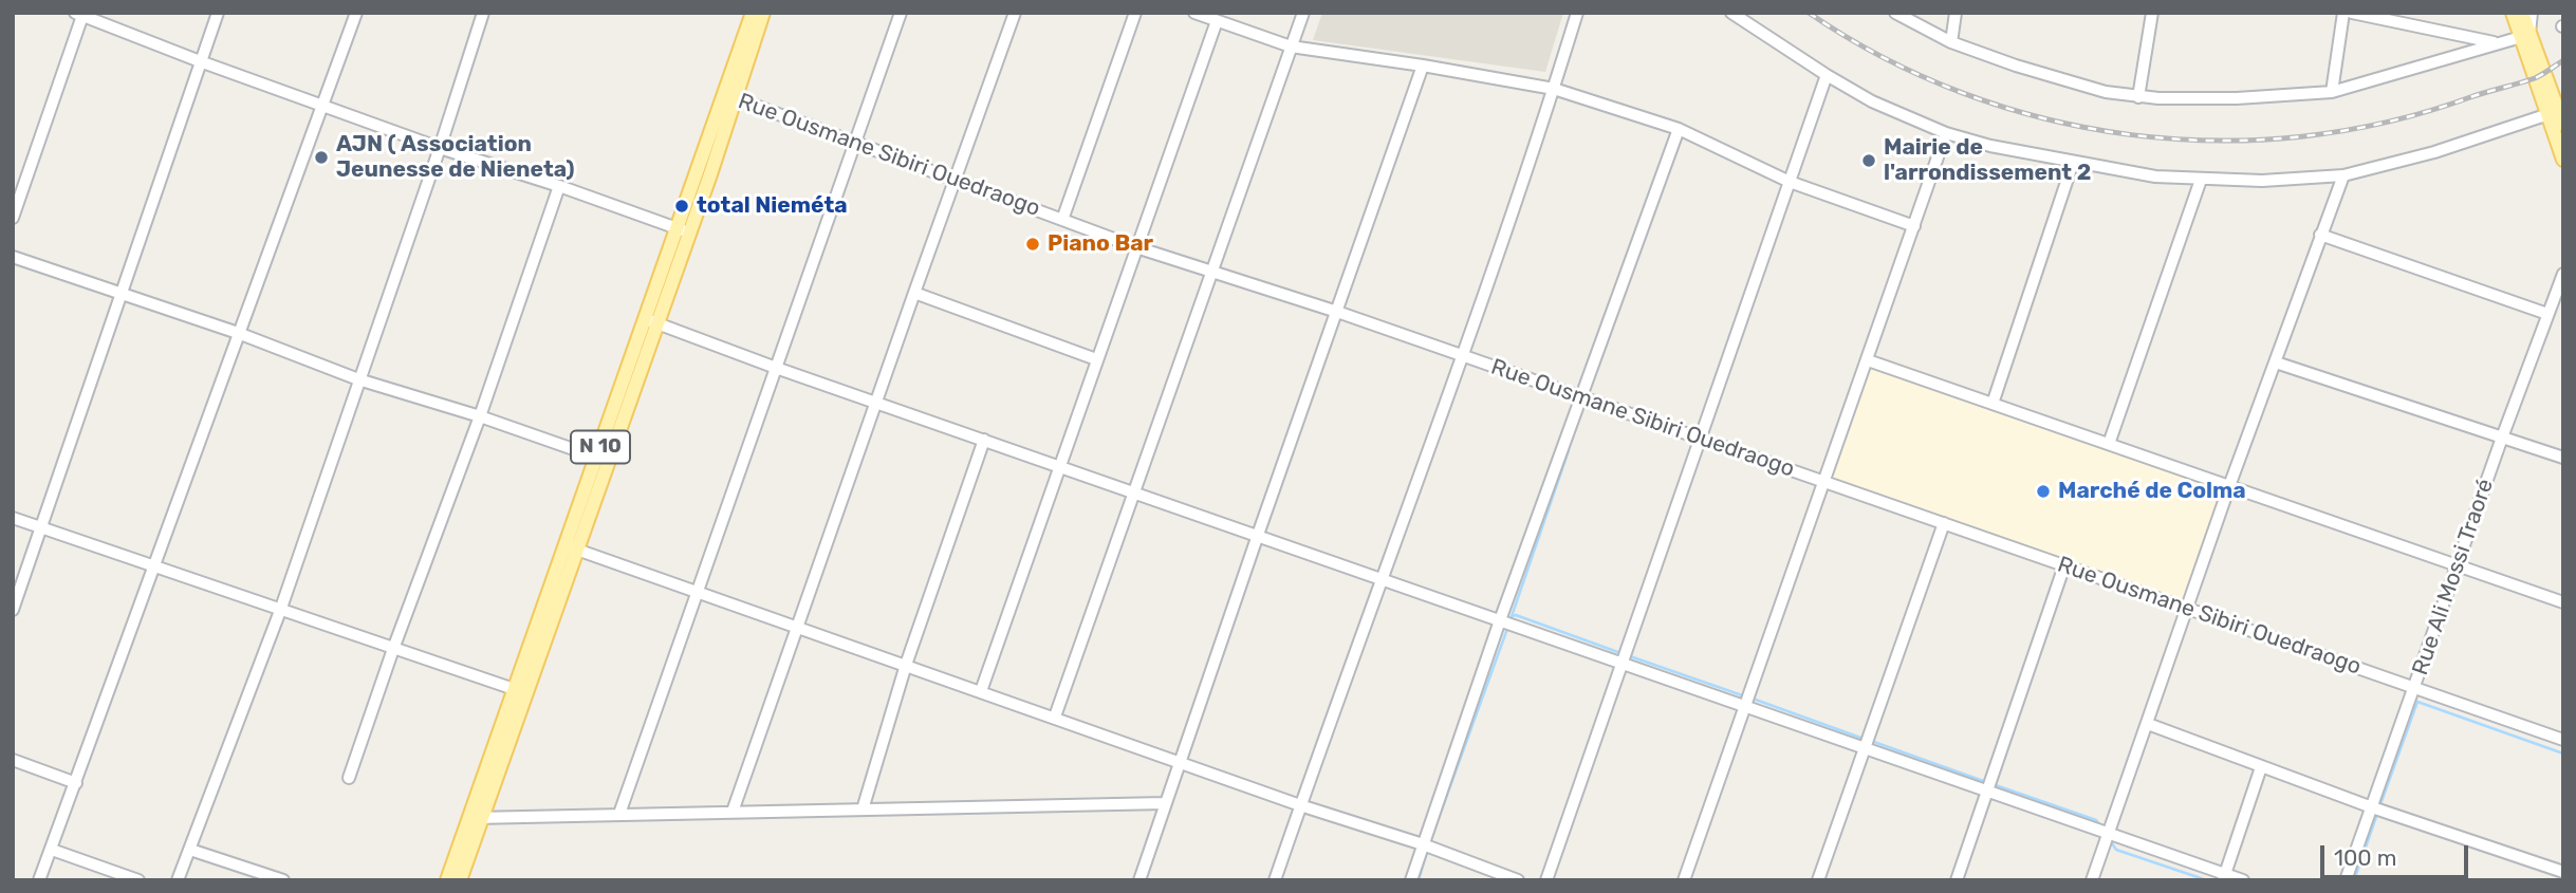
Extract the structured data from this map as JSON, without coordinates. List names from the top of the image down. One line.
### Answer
{"streets":{"main road":["N 10"],"street":["Rue Ousmane Sibiri Ouedraogo","Rue Ali Mossi Traoré"]},"crossings":[["Rue Ousmane Sibiri Ouedraogo","N 10"],["Rue Ousmane Sibiri Ouedraogo","Rue Ali Mossi Traoré"]],"places":["AJN ( Association Jeunesse de Nieneta)","Mairie de l'arrondissement 2","total Nieméta","Piano Bar","Marché de Colma"],"scale_bar":"100 m"}
